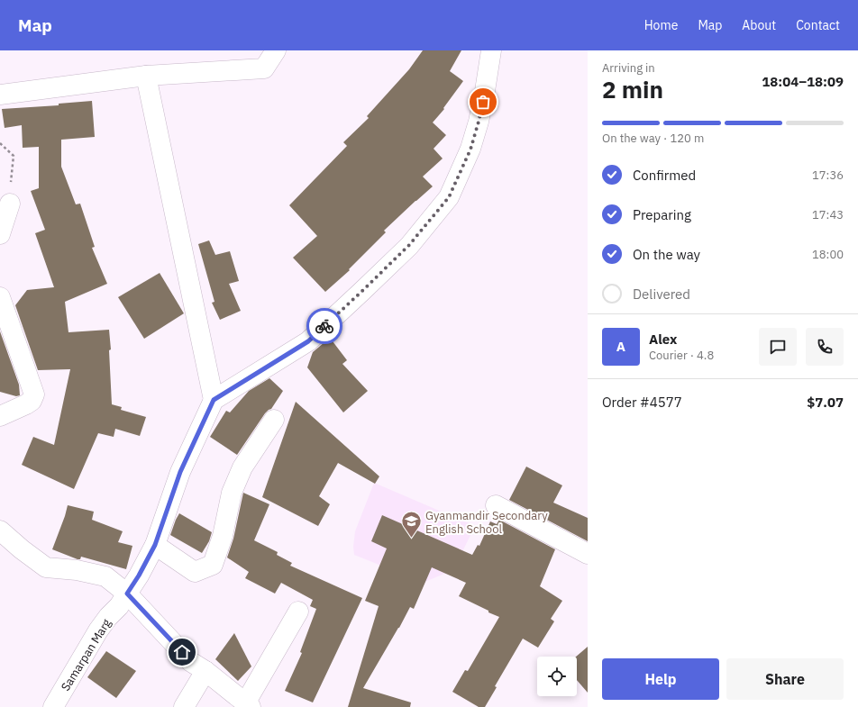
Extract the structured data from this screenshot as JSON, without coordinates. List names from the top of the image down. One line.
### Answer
{"streets":{"street":["Samarpan Marg"]},"places":{"school or university":["Gyanmandir Secondary English School"]},"page":{"header":"Map","nav":["Home","Map","About","Contact"],"heading":["2 min","Arriving in","18:04–18:09"],"panel":["Alex","Courier · 4.8","Order #4577","$7.07"],"bar":"On the way · 120 m","list":[["Confirmed","17:36"],["Preparing","17:43"],["On the way","18:00"],"Delivered"],"round":"A","buttons":["Help","Share"]}}
